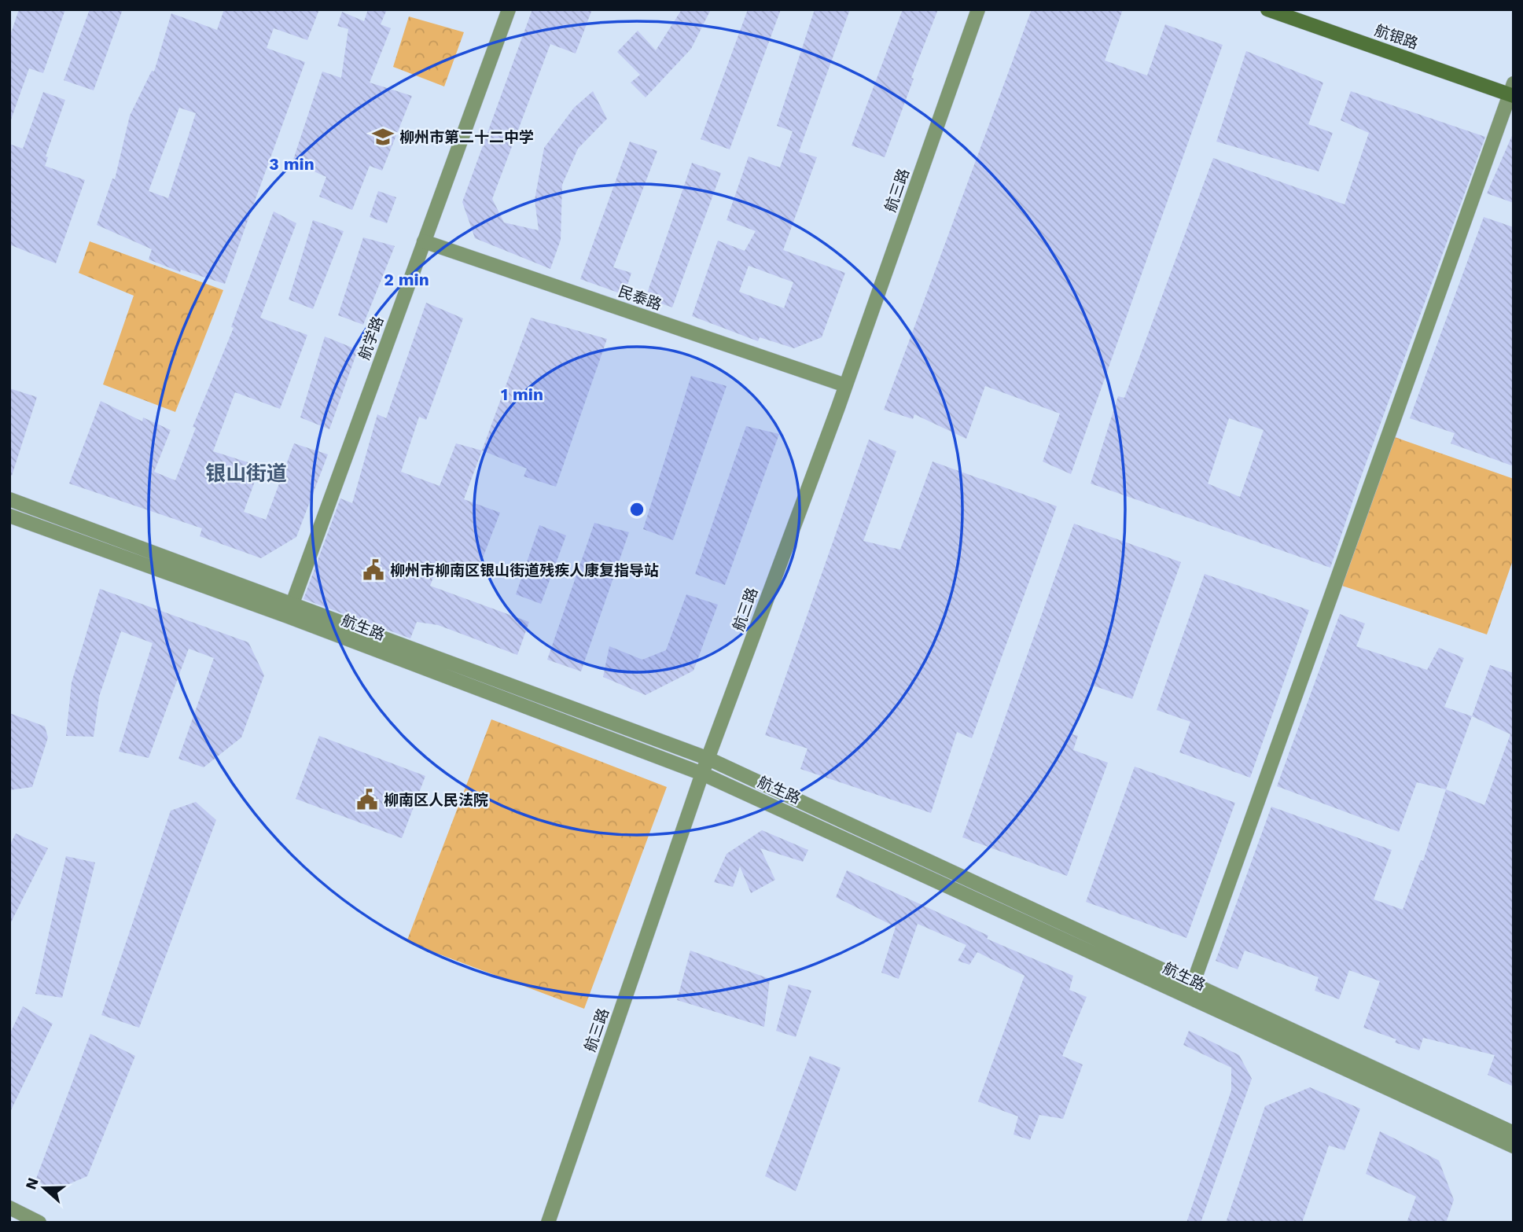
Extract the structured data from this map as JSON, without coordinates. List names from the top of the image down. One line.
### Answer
{"streets":{"main road":["航银路"],"street":["航三路","民泰路","航学路","航生路"]},"crossings":[["航三路","民泰路"],["航三路","航生路"],["民泰路","航学路"],["航学路","航生路"]],"districts":["银山街道"],"places":{"school or university":["柳州市第二十二中学"],"public building":["柳州市柳南区银山街道残疾人康复指导站","柳南区人民法院"]},"north":"left","rings":["3 min","2 min","1 min"]}
